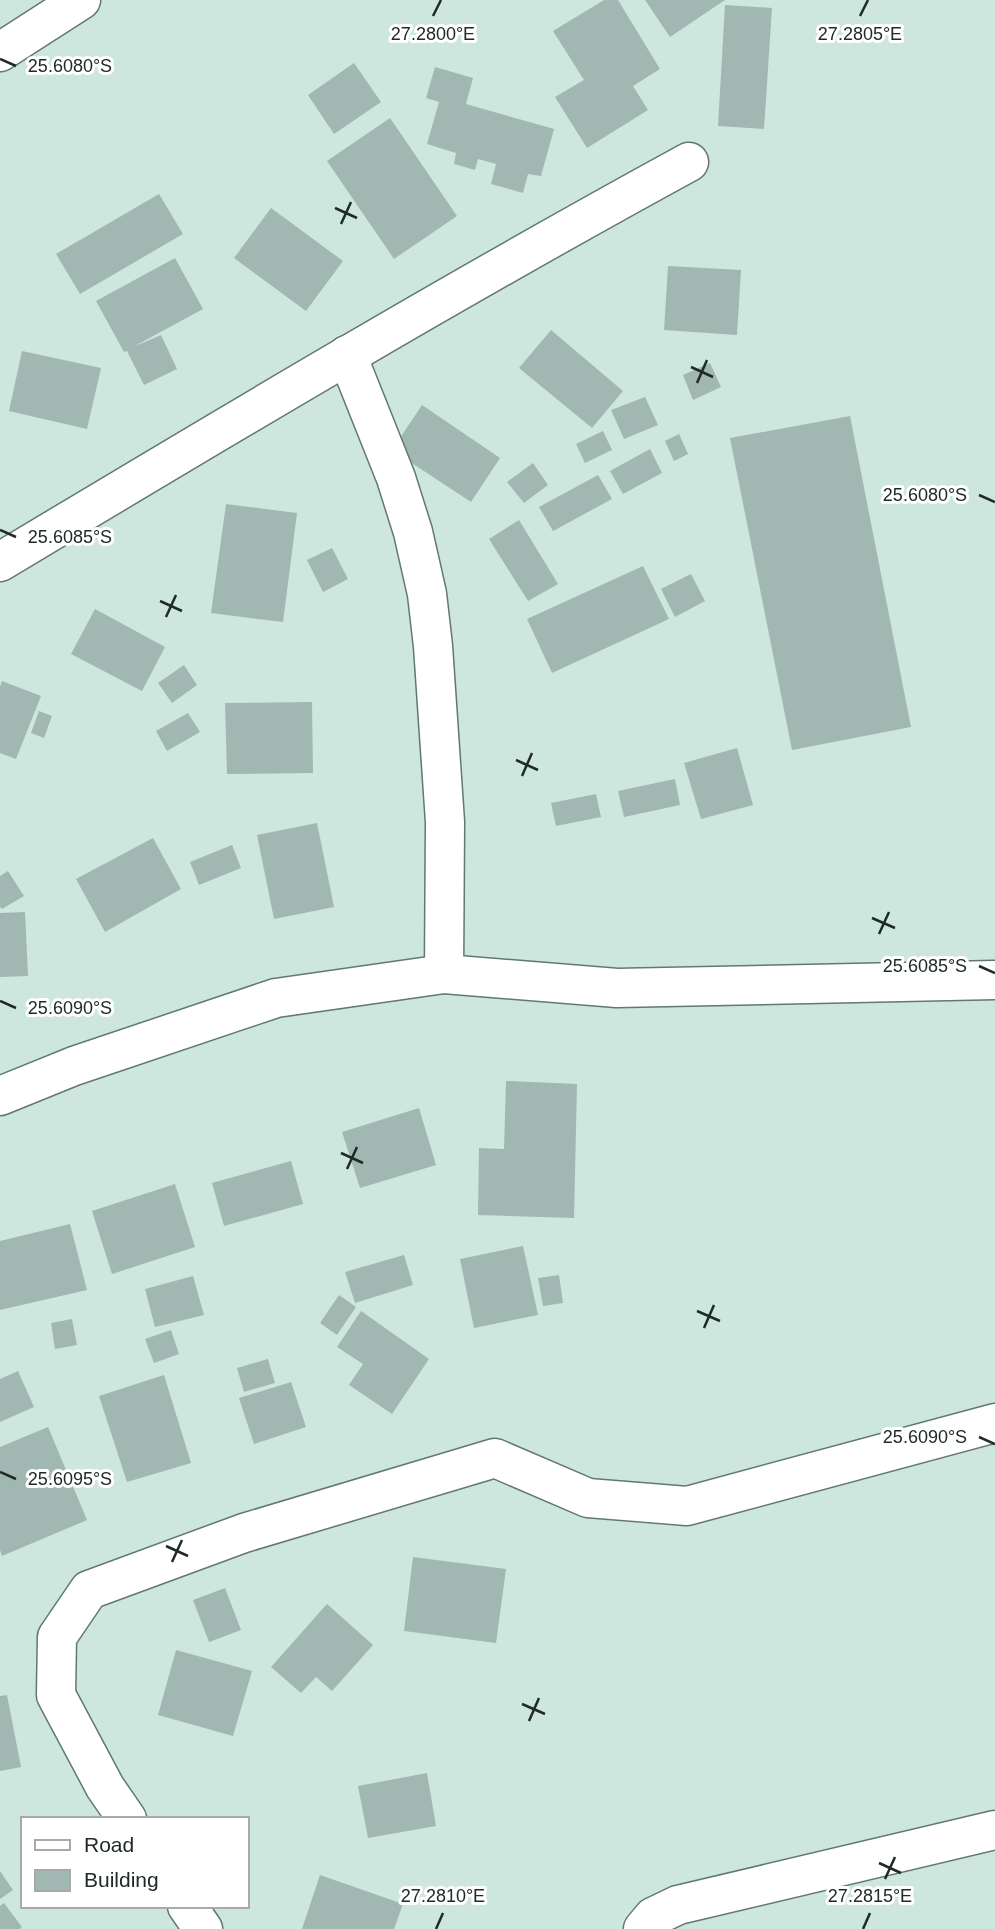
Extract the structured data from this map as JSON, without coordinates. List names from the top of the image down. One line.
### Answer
{"legend":["Road","Building"],"coordinates":["27.2800°E","27.2805°E","25.6080°S","25.6085°S","25.6090°S","25.6095°S","27.2810°E","27.2815°E"]}
